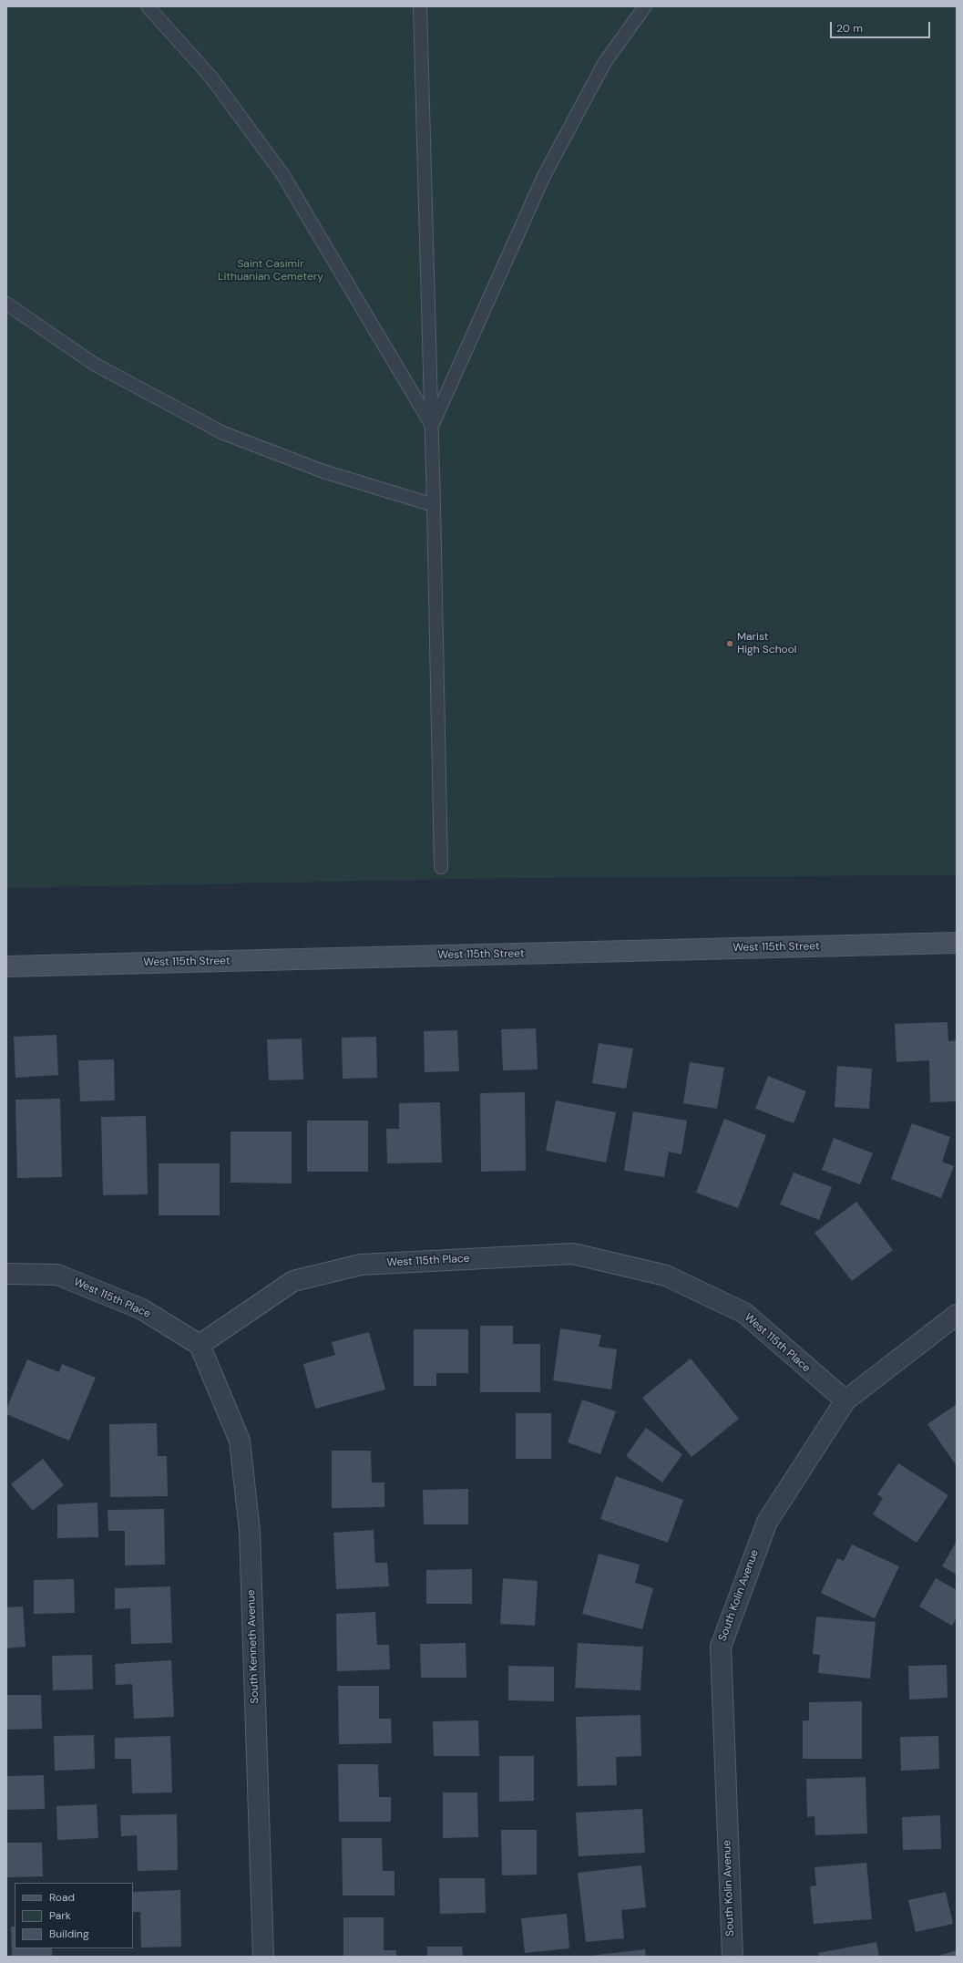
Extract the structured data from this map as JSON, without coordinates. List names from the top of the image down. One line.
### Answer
{"streets":{"street":["West 115th Street","West 115th Place","South Kolin Avenue","South Kenneth Avenue"]},"crossings":[["West 115th Place","South Kolin Avenue"],["West 115th Place","South Kenneth Avenue"]],"parks":["Saint Casimir Lithuanian Cemetery"],"places":["Marist High School"],"legend":["Road","Park","Building"],"scale_bar":"20 m"}
